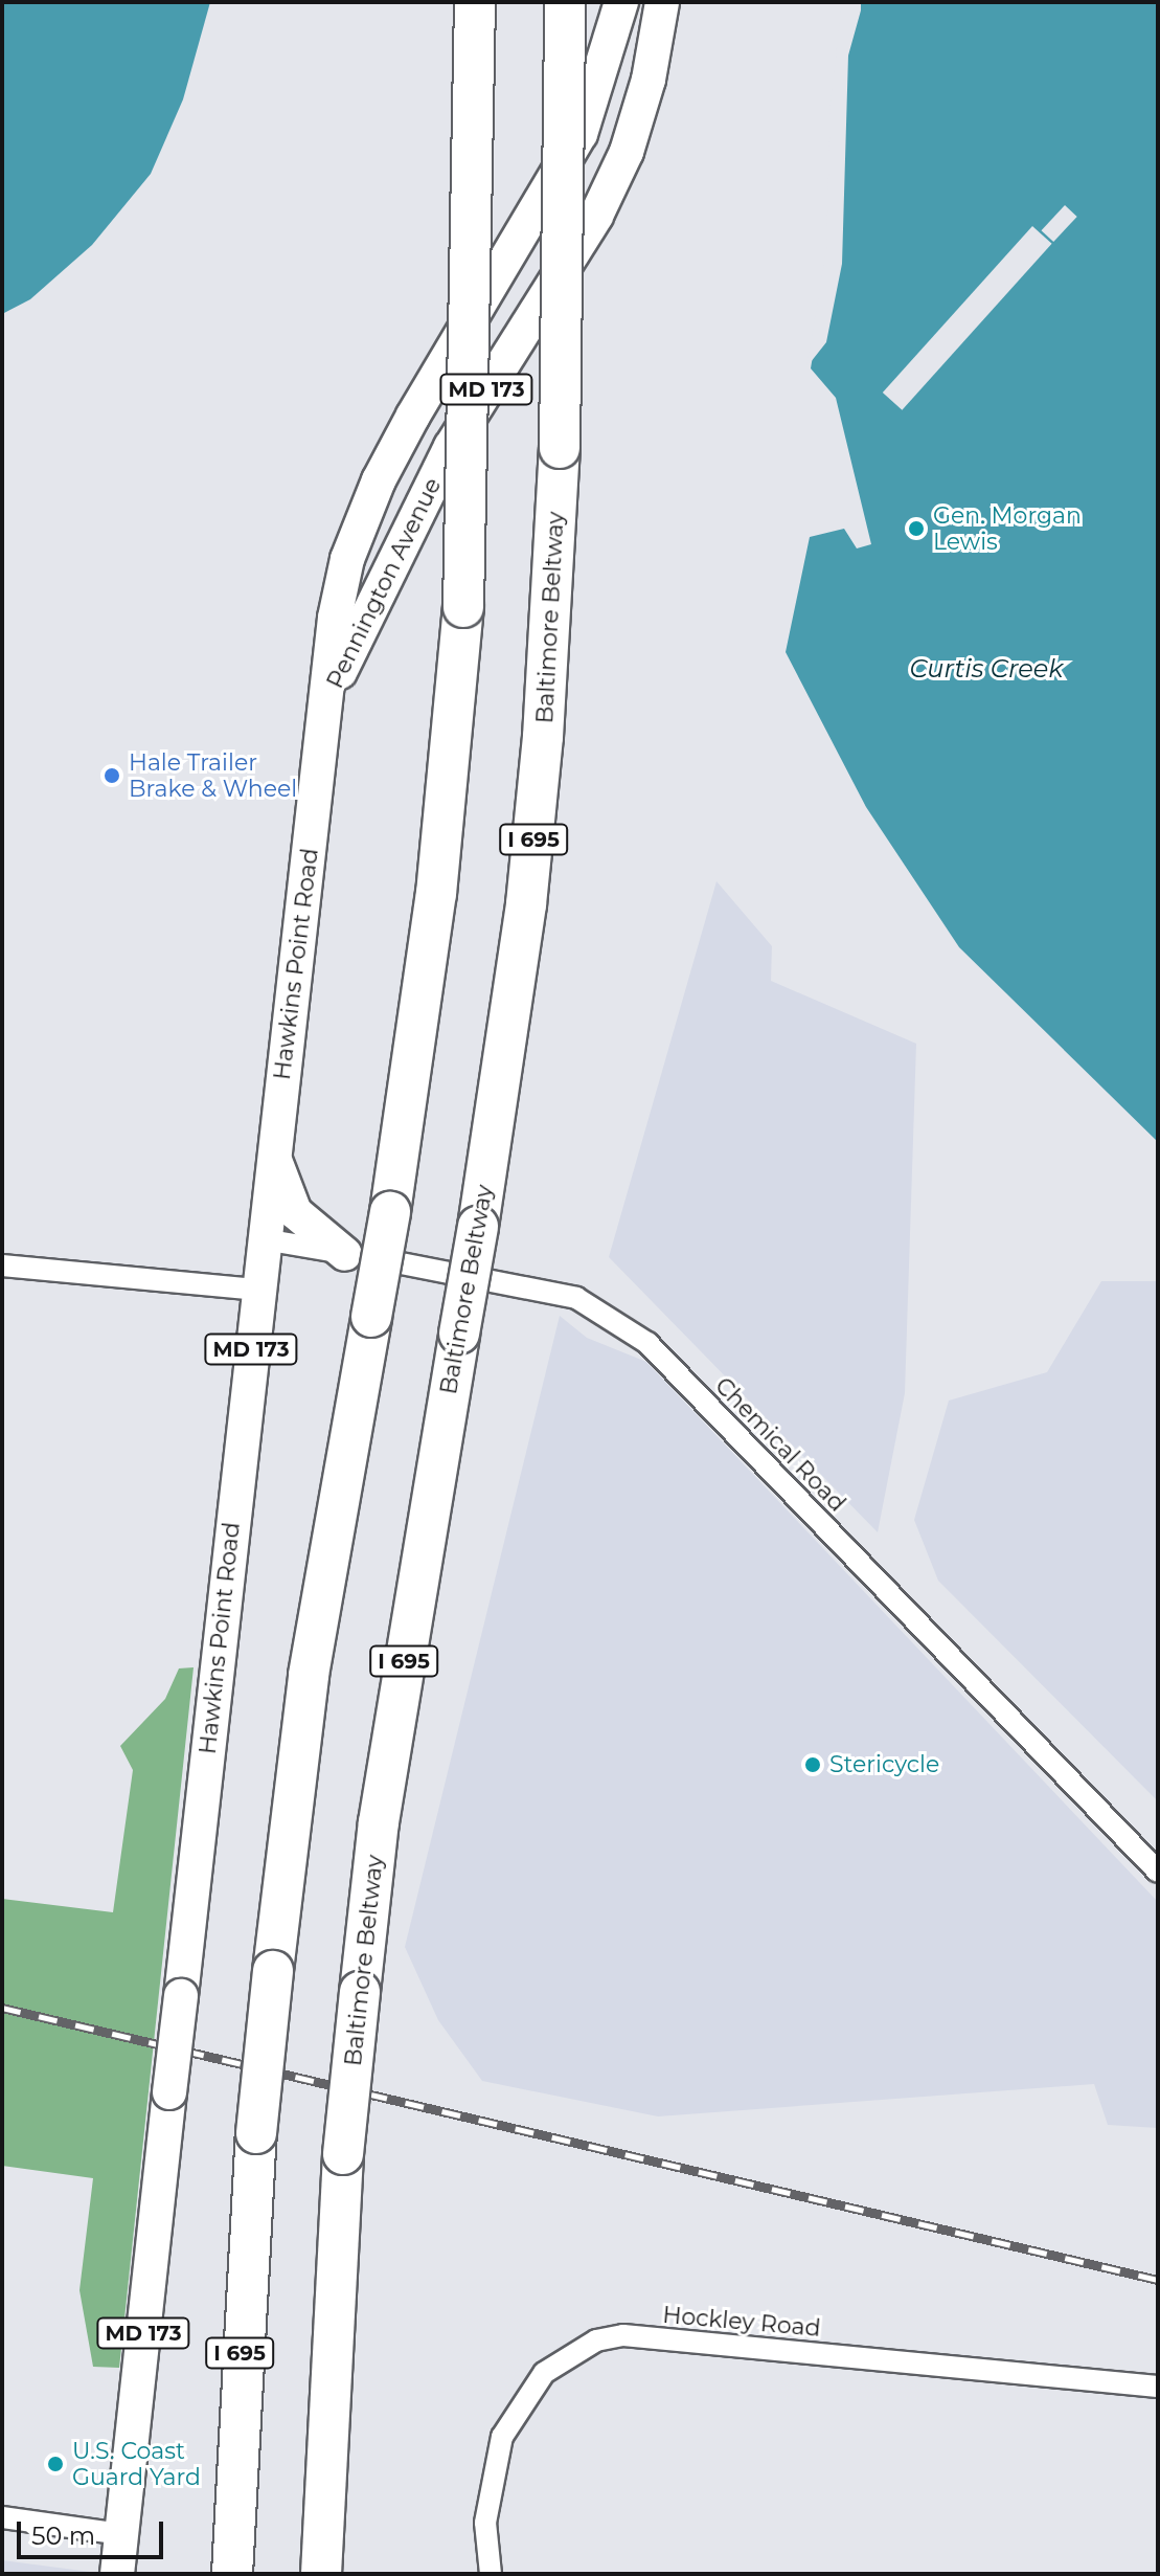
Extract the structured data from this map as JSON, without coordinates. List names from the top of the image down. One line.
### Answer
{"streets":{"highway":["Baltimore Beltway","I 695"],"main road":["MD 173","Pennington Avenue","Hawkins Point Road"],"street":["Chemical Road","Hockley Road"]},"crossings":[["Pennington Avenue","Hawkins Point Road"],["Hawkins Point Road","Chemical Road"]],"water":["Curtis Creek"],"places":["Gen. Morgan Lewis","Hale Trailer Brake & Wheel","Stericycle","U.S. Coast Guard Yard"],"scale_bar":"50 m"}
